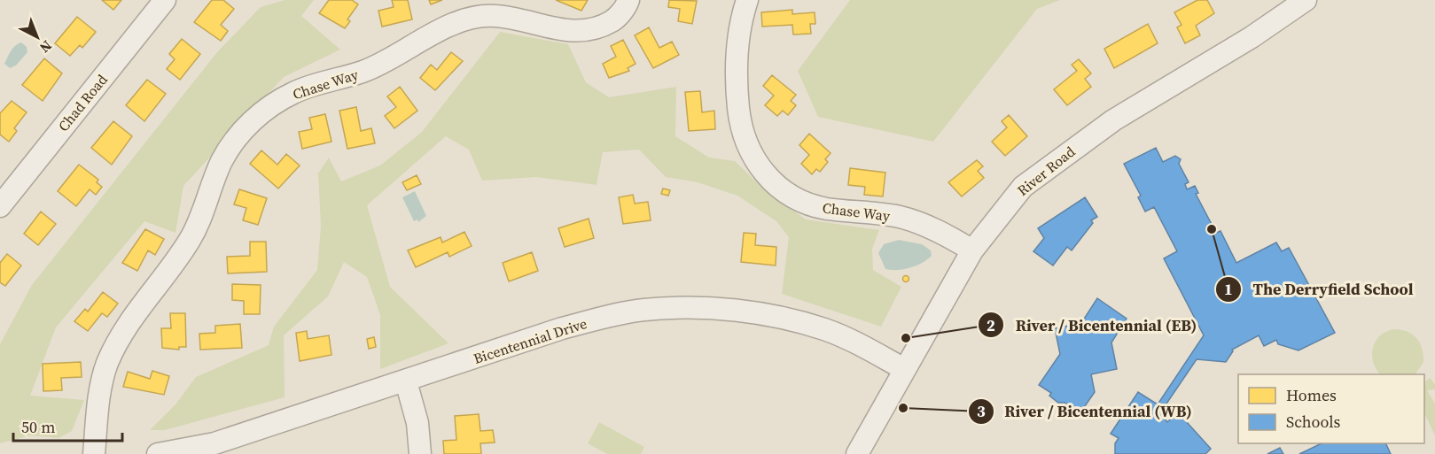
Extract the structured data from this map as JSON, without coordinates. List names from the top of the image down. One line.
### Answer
{"streets":{"street":["Chase Way","Chad Road","River Road","Bicentennial Drive"]},"crossings":[["Chase Way","River Road"],["River Road","Bicentennial Drive"]],"places":["The Derryfield School","River / Bicentennial (EB)","River / Bicentennial (WB)"],"legend":["Homes","Schools"],"scale_bar":"50 m","north":"bottom right"}
